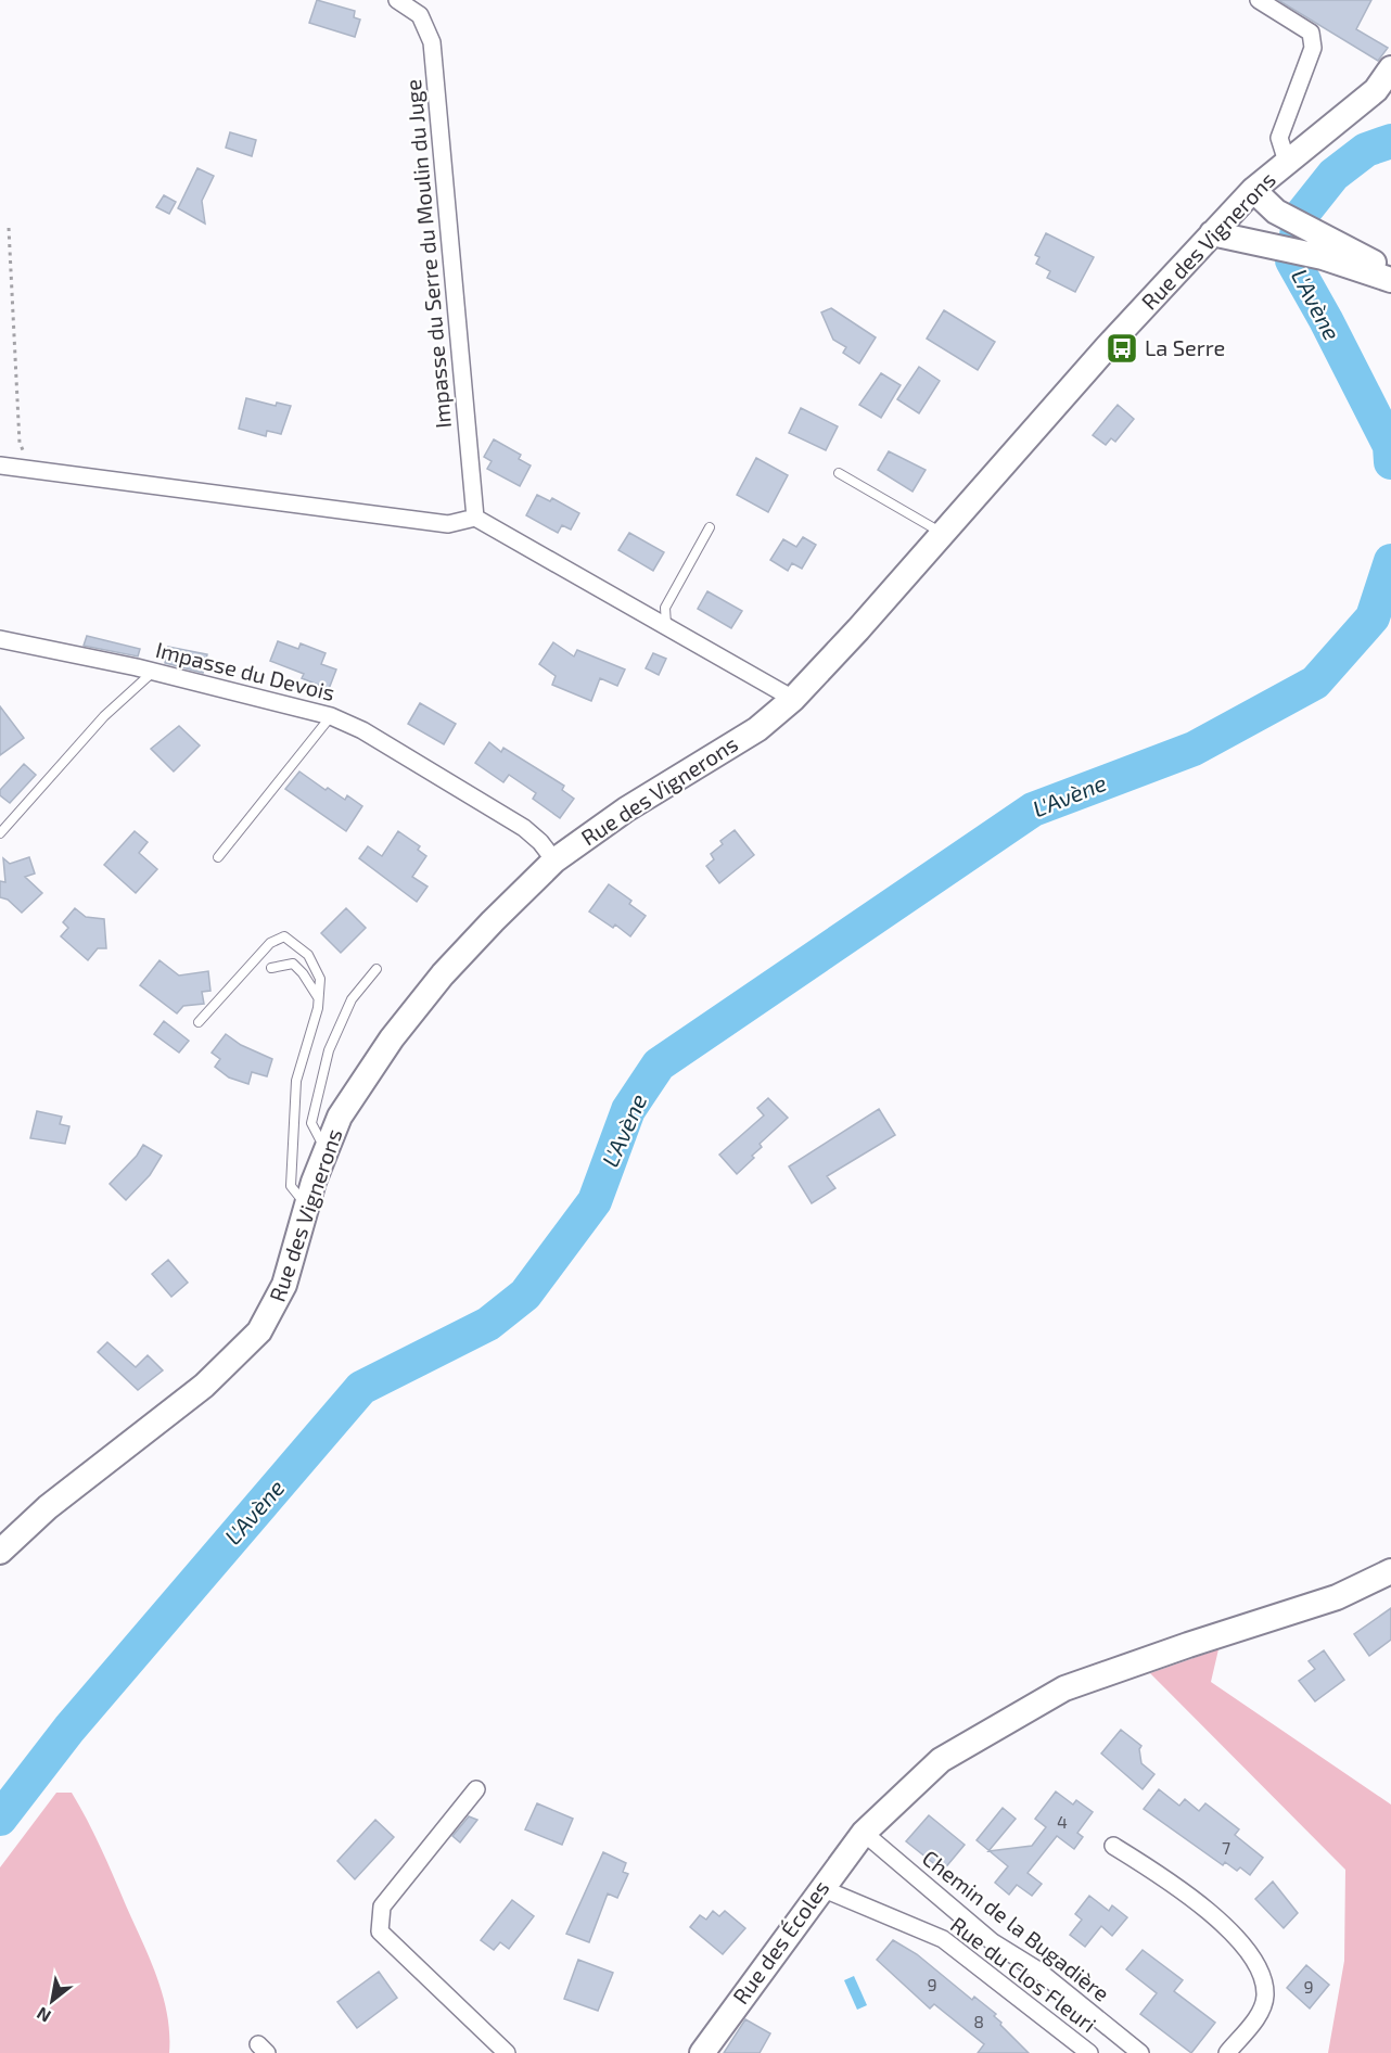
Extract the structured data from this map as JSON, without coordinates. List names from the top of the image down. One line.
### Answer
{"streets":{"street":["Rue des Vignerons","Impasse du Serre du Moulin du Juge","Impasse du Devois","Chemin de la Bugadière","Rue des Écoles","Rue du Clos Fleuri"]},"crossings":[["Rue des Vignerons","Impasse du Devois"],["Chemin de la Bugadière","Rue des Écoles"],["Rue des Écoles","Rue du Clos Fleuri"]],"water":["L'Avène"],"places":{"bus stop":["La Serre"]},"house_numbers":["4","7","9","9","8"],"north":"bottom left"}
